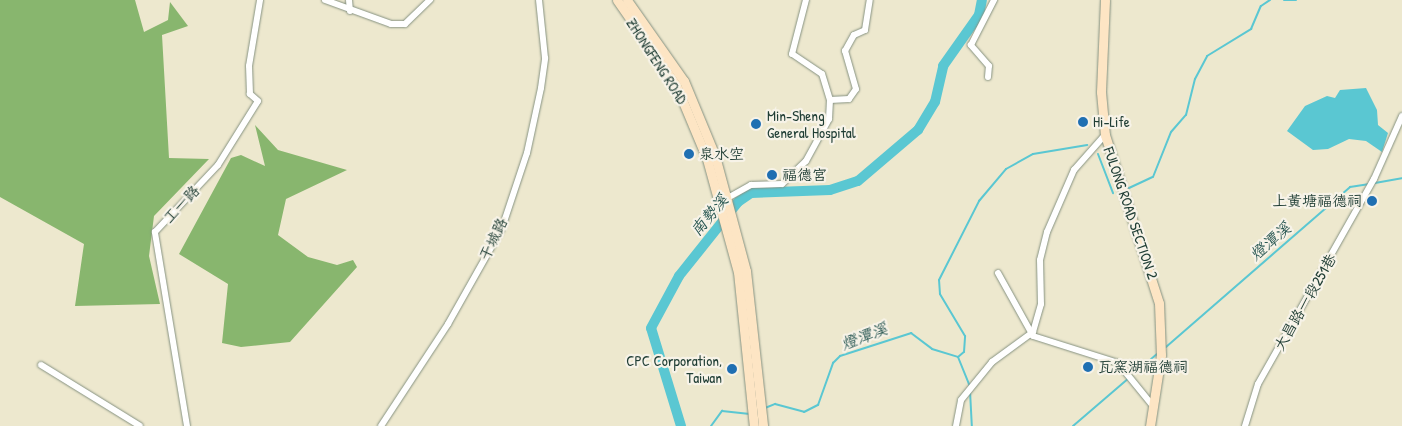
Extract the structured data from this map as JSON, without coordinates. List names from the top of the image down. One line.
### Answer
{"streets":{"main road":["ZHONGFENG ROAD","FULONG ROAD SECTION 2"],"street":["工一路","干城路","大昌路一段251巷"]},"water":["南勢溪","燈潭溪"],"places":["Hi-Life","Min-Sheng General Hospital","泉水空","福德宮","上黃塘福德祠","瓦窯湖福德祠","CPC Corporation, Taiwan"]}
